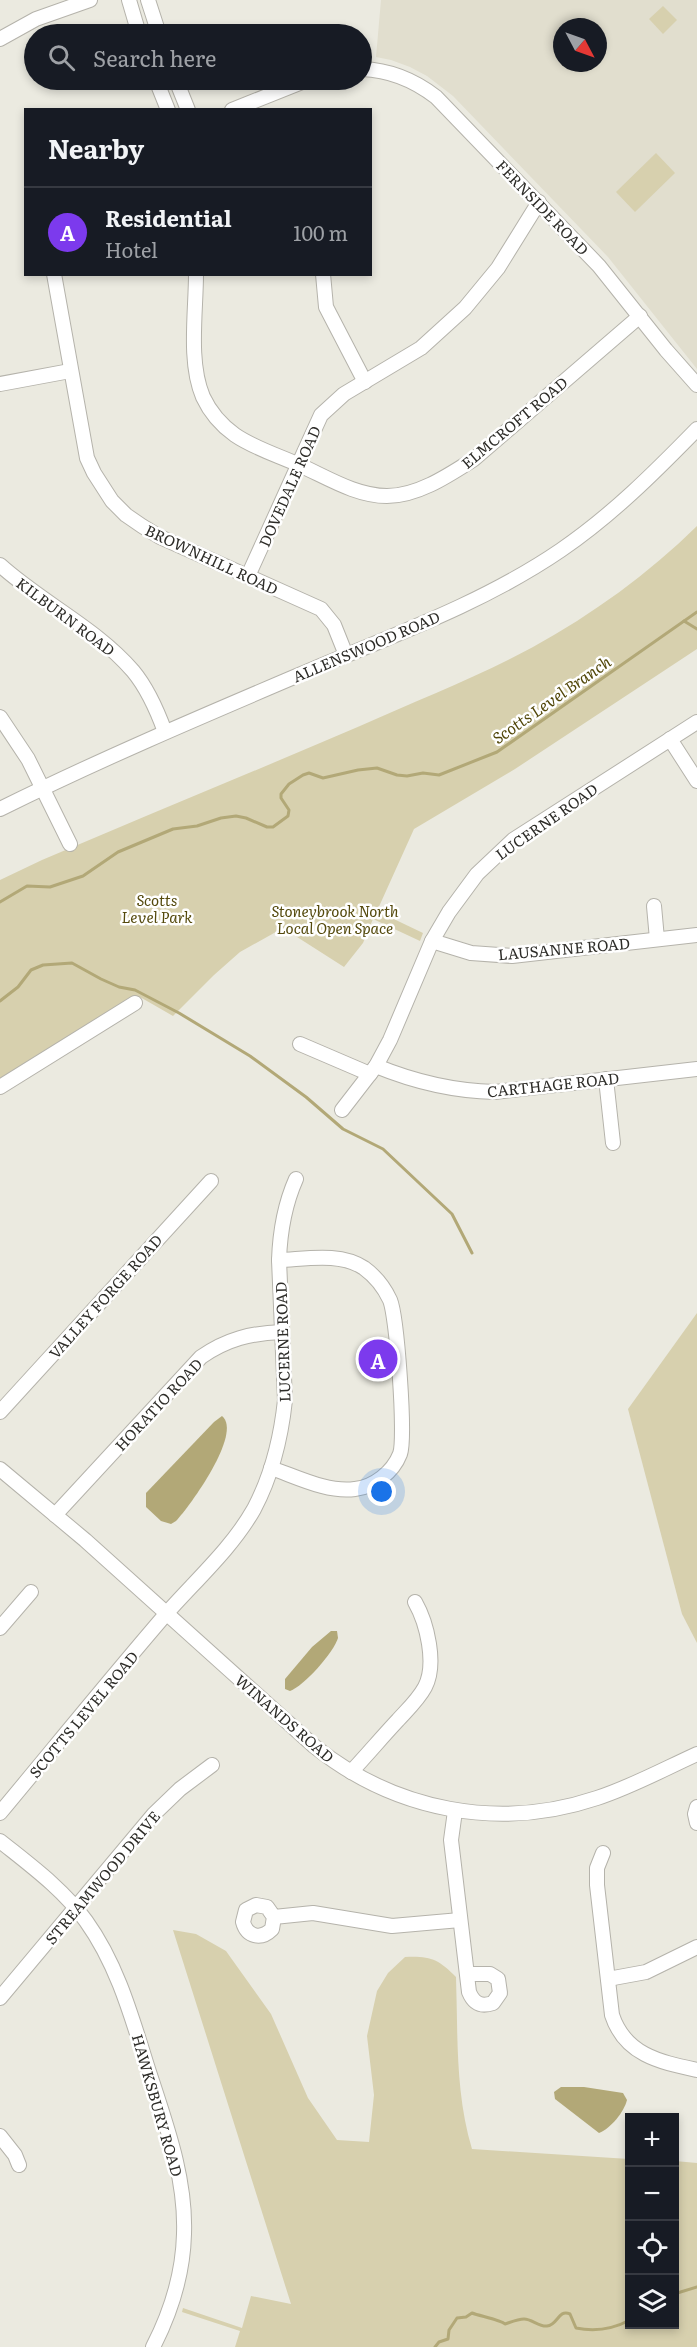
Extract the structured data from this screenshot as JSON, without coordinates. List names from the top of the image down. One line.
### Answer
{"streets":{"street":["FERNSIDE ROAD","ELMCROFT ROAD","DOVEDALE ROAD","BROWNHILL ROAD","KILBURN ROAD","ALLENSWOOD ROAD","LUCERNE ROAD","LAUSANNE ROAD","CARTHAGE ROAD","VALLEY FORGE ROAD","HORATIO ROAD","SCOTTS LEVEL ROAD","WINANDS ROAD","STREAMWOOD DRIVE","HAWKSBURY ROAD"]},"crossings":[["FERNSIDE ROAD","ELMCROFT ROAD"],["FERNSIDE ROAD","DOVEDALE ROAD"],["ELMCROFT ROAD","DOVEDALE ROAD"],["DOVEDALE ROAD","BROWNHILL ROAD"],["BROWNHILL ROAD","ALLENSWOOD ROAD"],["KILBURN ROAD","ALLENSWOOD ROAD"],["LUCERNE ROAD","LAUSANNE ROAD"],["LUCERNE ROAD","CARTHAGE ROAD"],["LUCERNE ROAD","HORATIO ROAD"],["LUCERNE ROAD","SCOTTS LEVEL ROAD"],["LUCERNE ROAD","WINANDS ROAD"],["HORATIO ROAD","WINANDS ROAD"],["SCOTTS LEVEL ROAD","WINANDS ROAD"],["STREAMWOOD DRIVE","HAWKSBURY ROAD"]],"water":["Scotts Level Branch"],"parks":["Scotts Level Park","Stoneybrook North Local Open Space"],"north":"bottom right","page":{"search":"Search here","heading":"Nearby","list":[{"mark":"A","name":"Residential","note":"Hotel","value":"100 m"}],"pins":"A","map_buttons":["+","−"]}}
